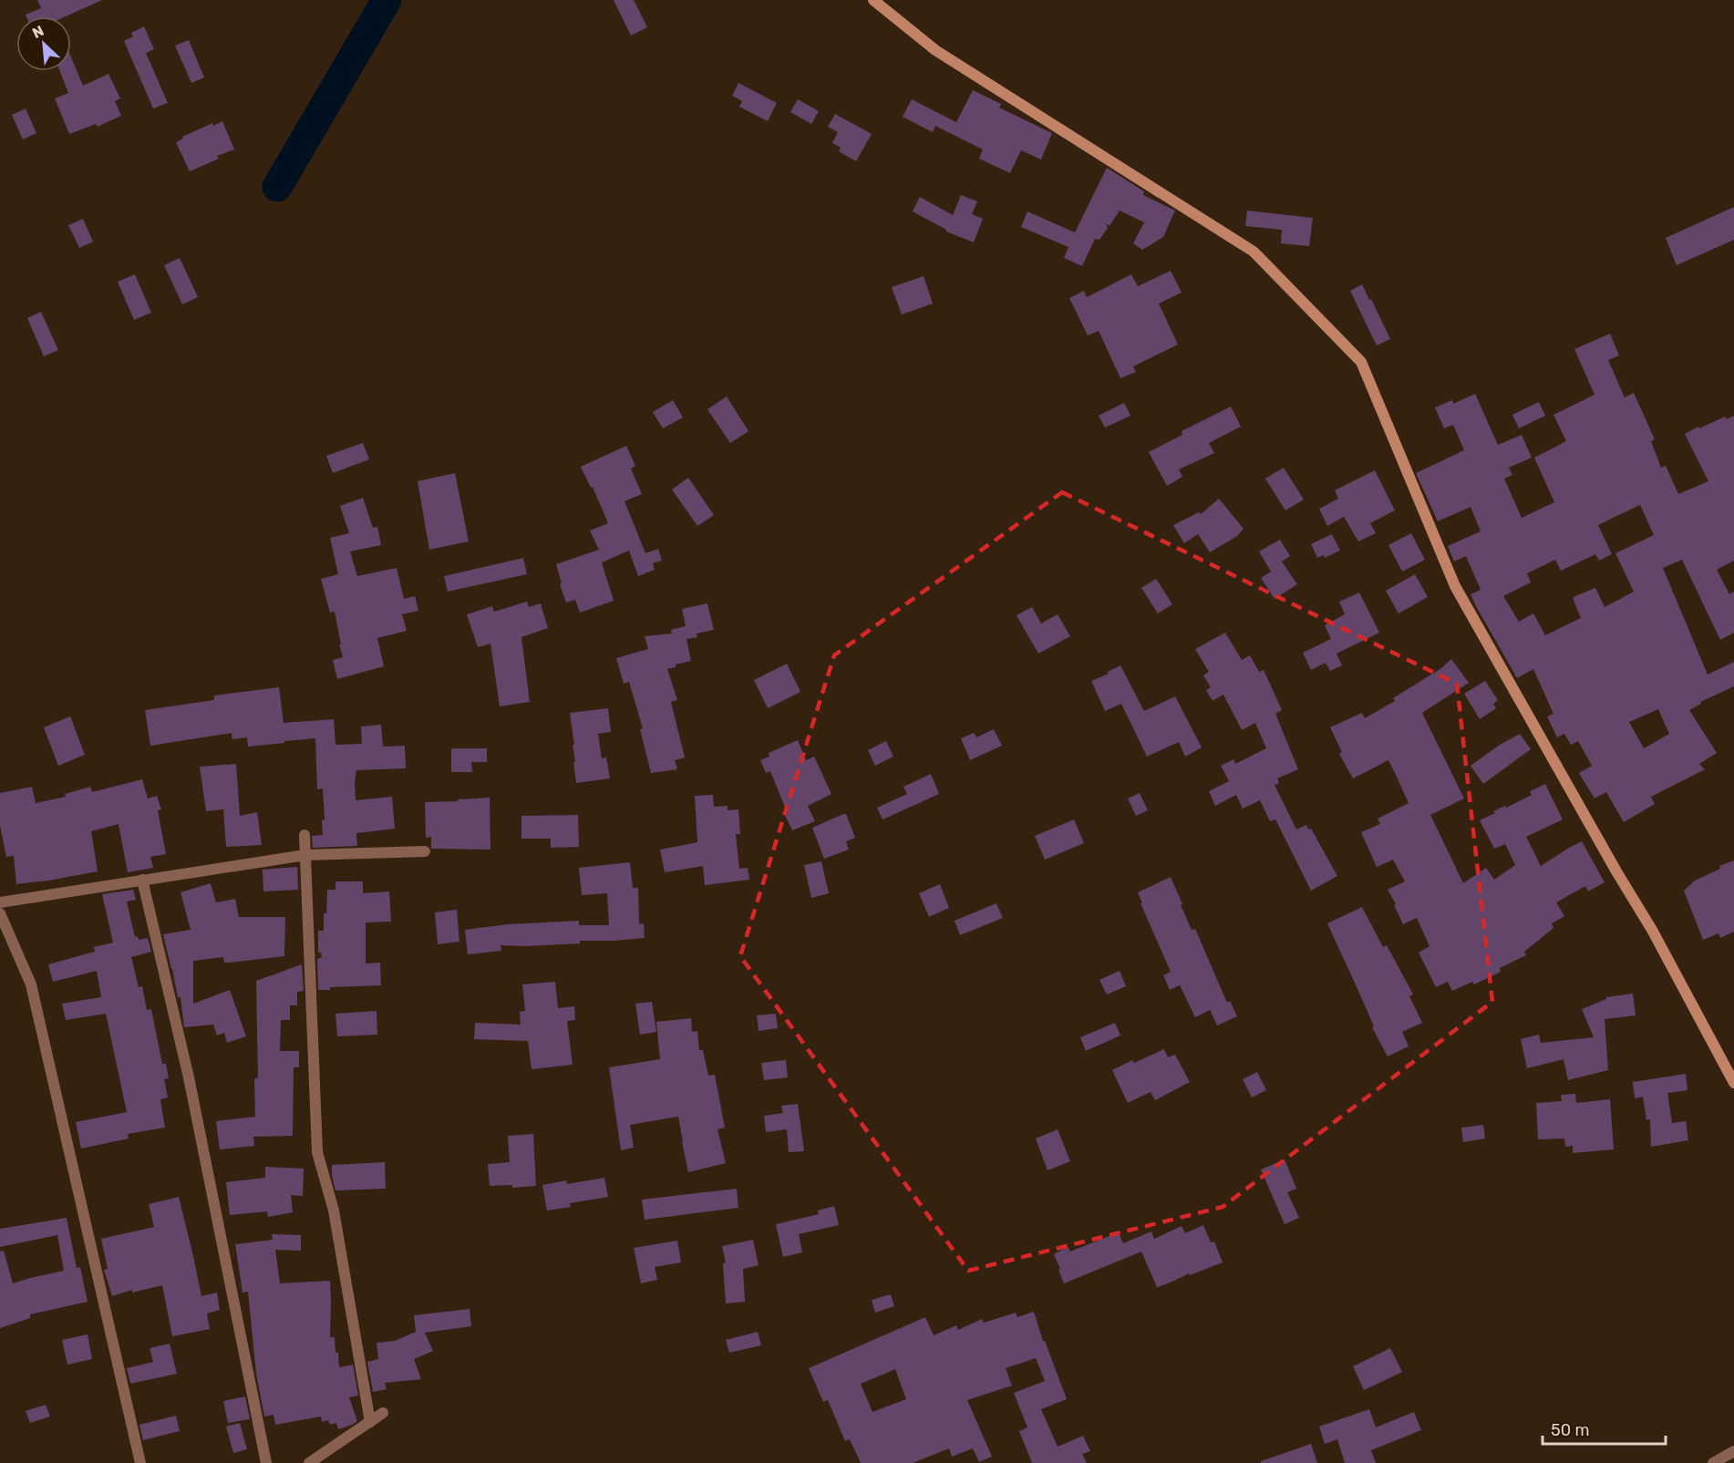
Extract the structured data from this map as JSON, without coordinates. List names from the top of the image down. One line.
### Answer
{"scale_bar":"50 m","north":"top left"}
